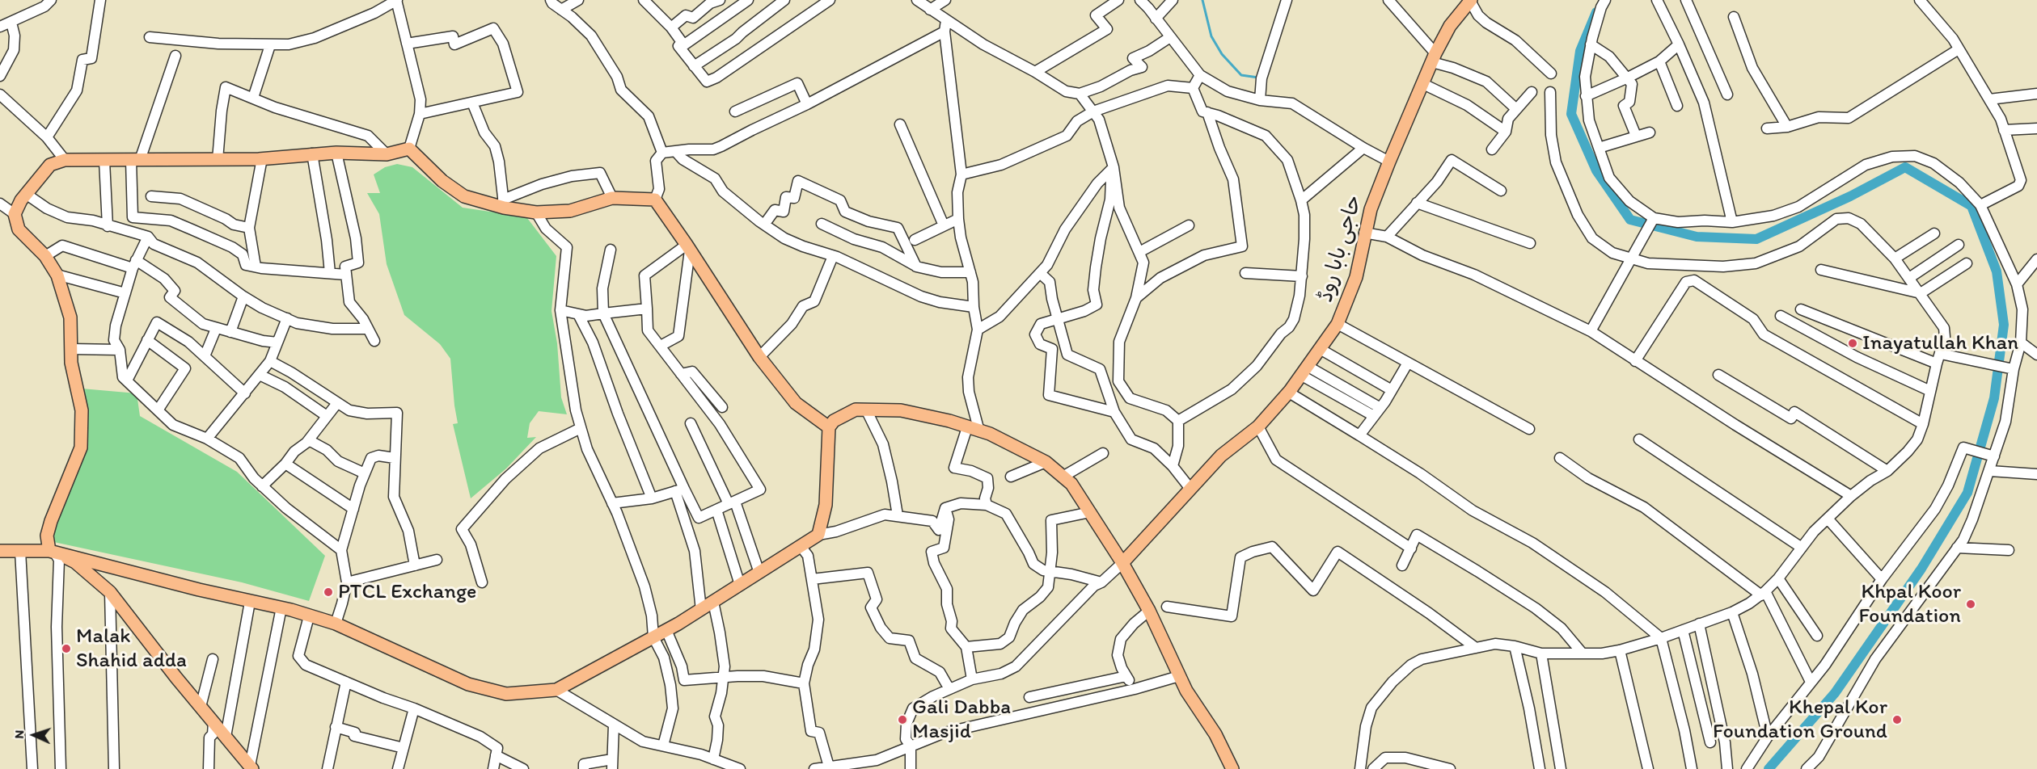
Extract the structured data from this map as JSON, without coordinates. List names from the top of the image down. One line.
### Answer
{"streets":{"main road":["حاجی بابا روڈ"]},"places":["Inayatullah Khan","PTCL Exchange","Khpal Koor Foundation","Malak Shahid adda","Gali Dabba Masjid","Khepal Kor Foundation Ground"],"north":"left"}
